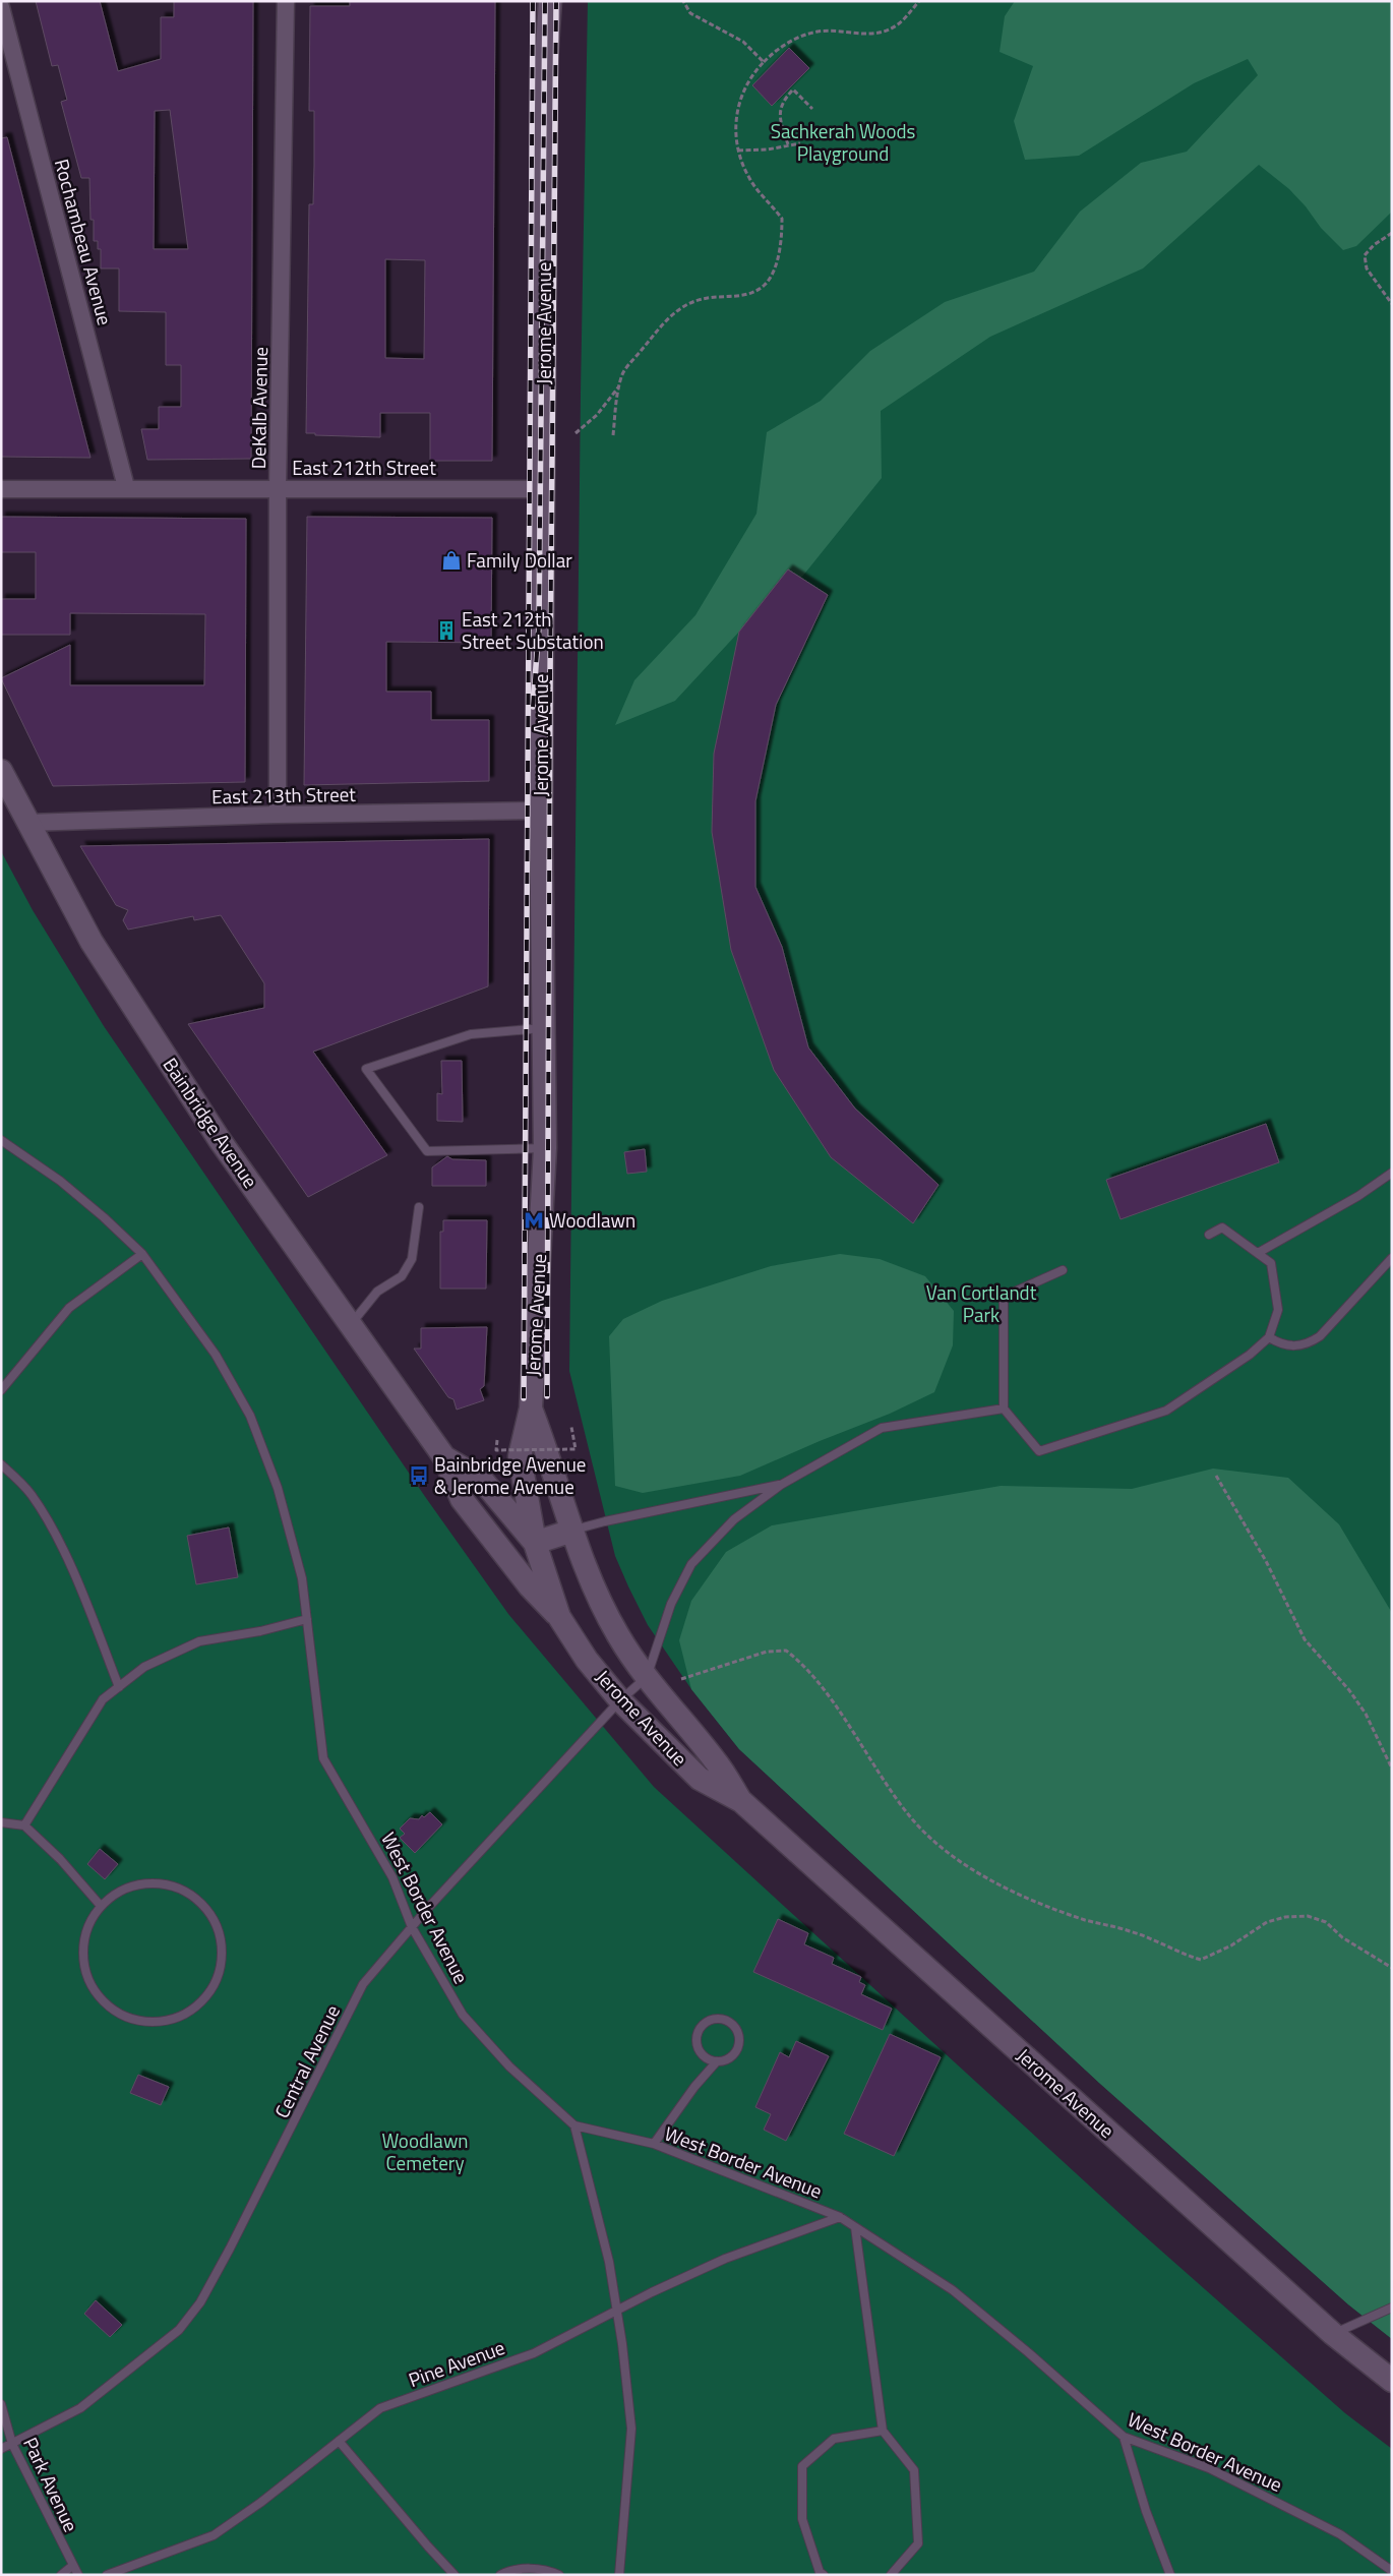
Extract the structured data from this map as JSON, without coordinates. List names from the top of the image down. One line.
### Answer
{"streets":{"main road":["Jerome Avenue","Bainbridge Avenue"],"street":["Rochambeau Avenue","DeKalb Avenue","East 212th Street","East 213th Street"],"lane":["West Border Avenue","Central Avenue","Pine Avenue","Park Avenue"]},"crossings":[["Rochambeau Avenue","East 212th Street"],["Jerome Avenue","East 212th Street"],["Jerome Avenue","East 213th Street"],["Jerome Avenue","Bainbridge Avenue"],["Jerome Avenue","Central Avenue"],["DeKalb Avenue","East 212th Street"],["DeKalb Avenue","East 213th Street"],["East 213th Street","Bainbridge Avenue"],["West Border Avenue","Central Avenue"],["West Border Avenue","Pine Avenue"],["Central Avenue","Park Avenue"]],"parks":["Sachkerah Woods Playground","Van Cortlandt Park","Woodlawn Cemetery"],"places":{"shop":["Family Dollar"],"building":["East 212th Street Substation"],"metro station":["Woodlawn"],"bus stop":["Bainbridge Avenue & Jerome Avenue"]}}
